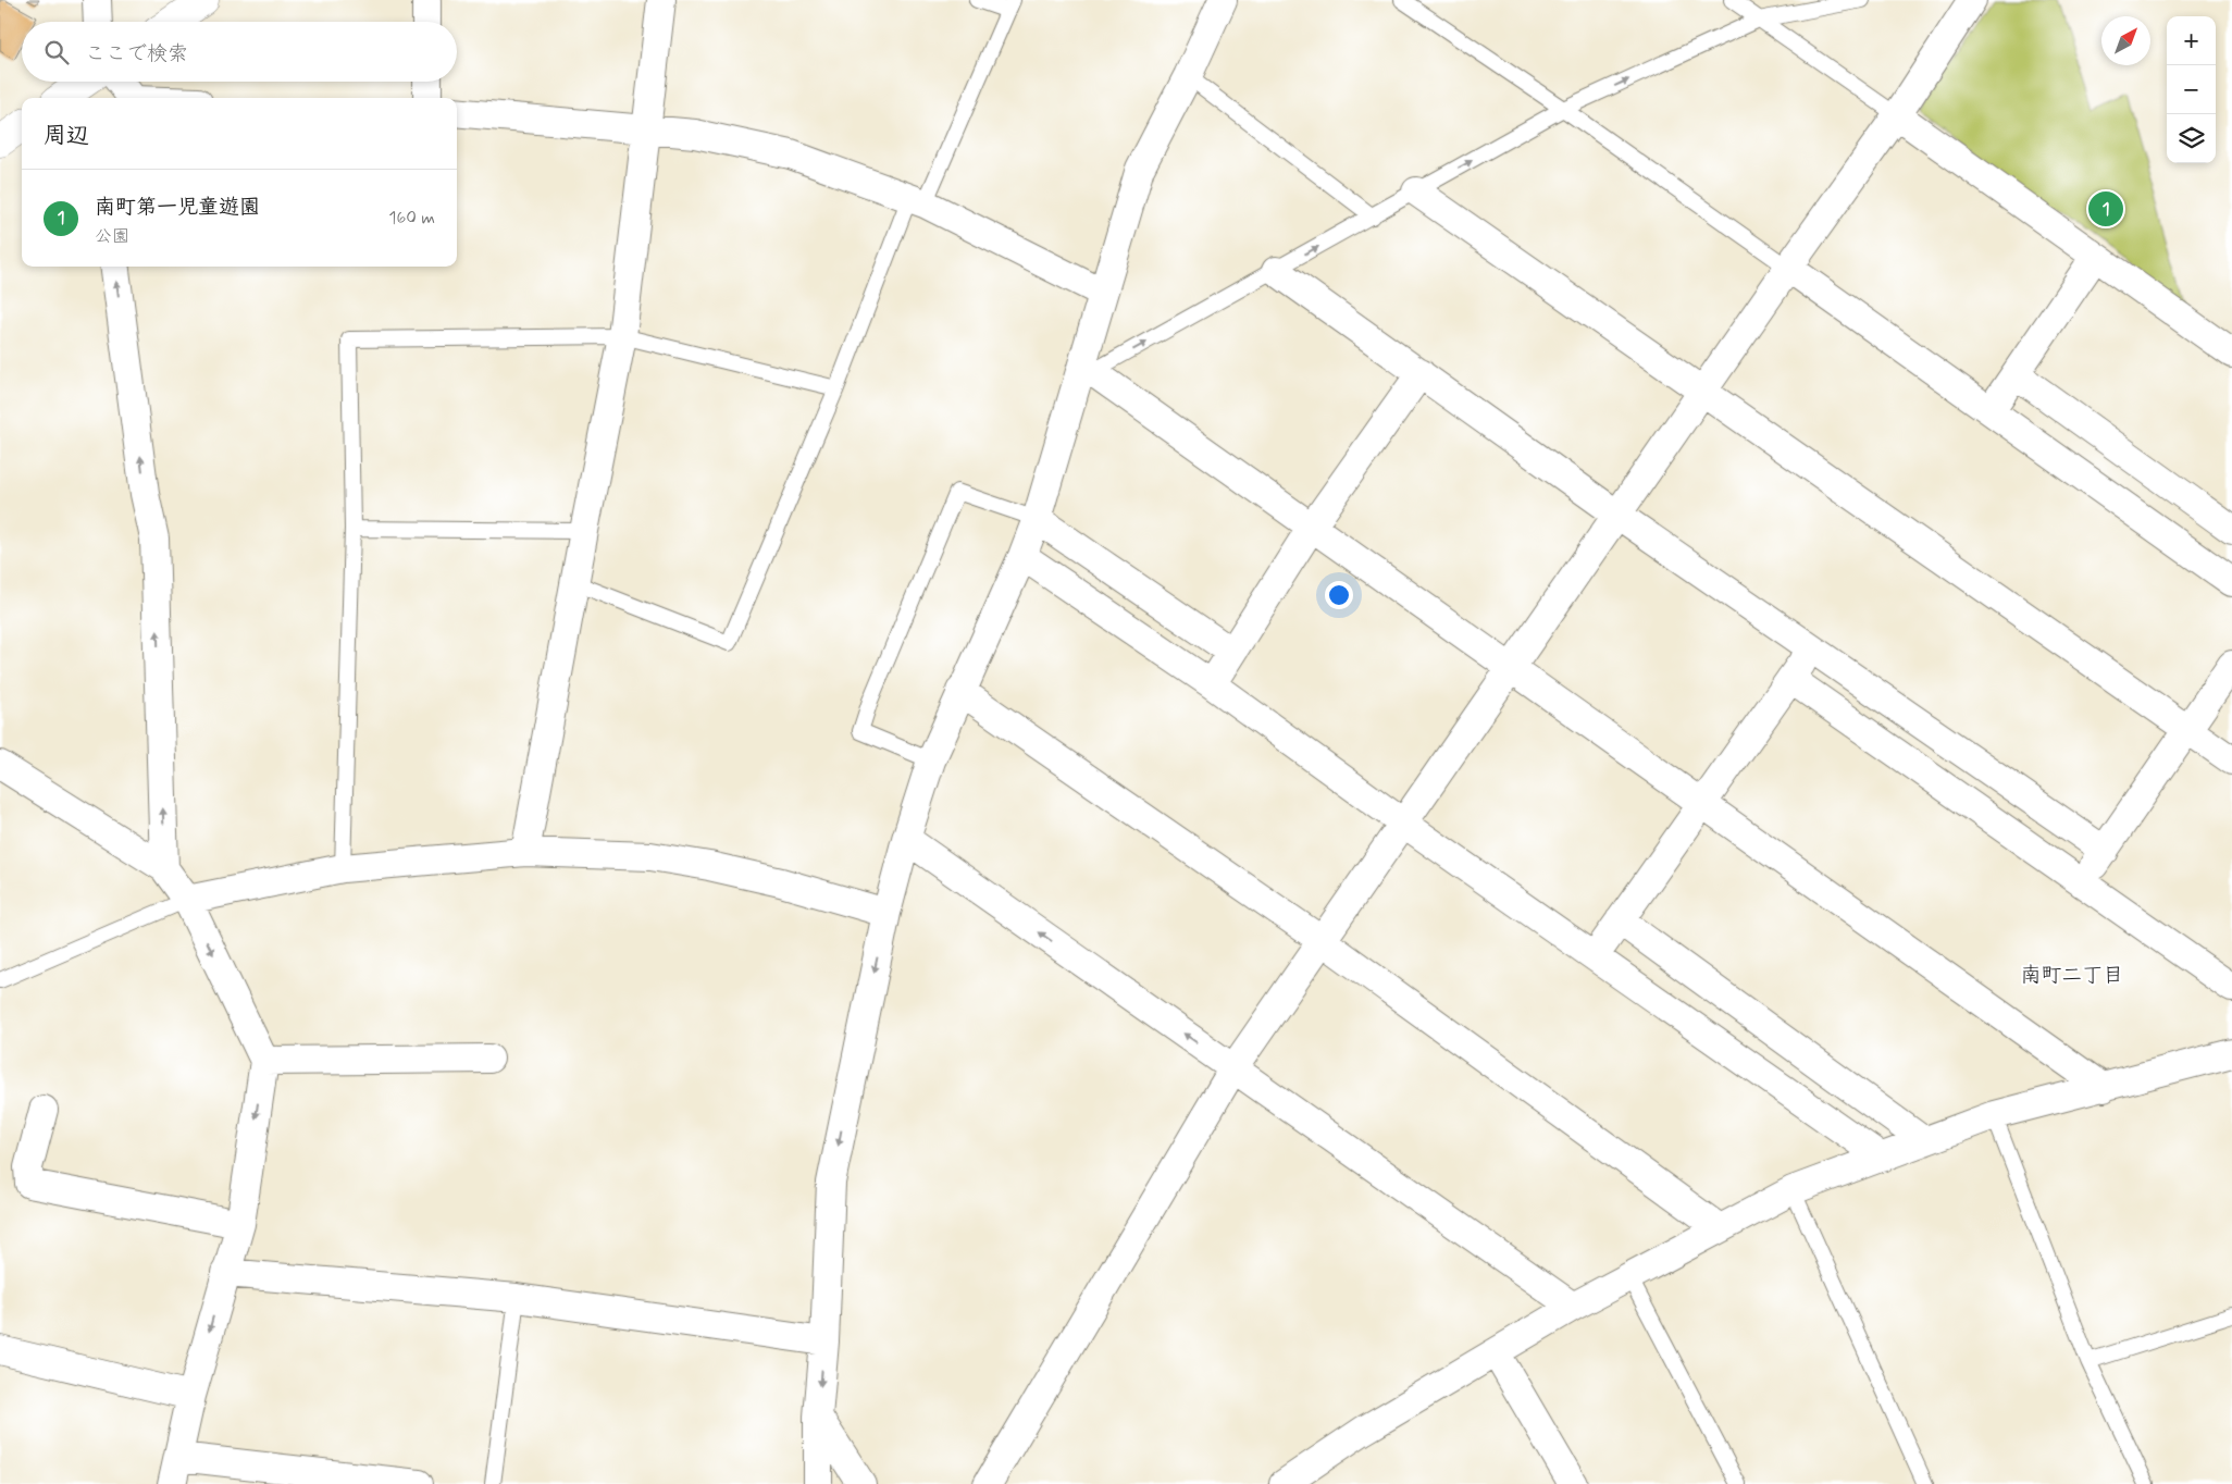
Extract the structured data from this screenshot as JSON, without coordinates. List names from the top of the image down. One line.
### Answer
{"districts":["南町二丁目"],"north":"top right","page":{"map_buttons":["+","−"],"search":"ここで検索","heading":"周辺","list":[{"mark":"1","name":"南町第一児童遊園","note":"公園","value":"160 m"}],"pins":"1"}}
